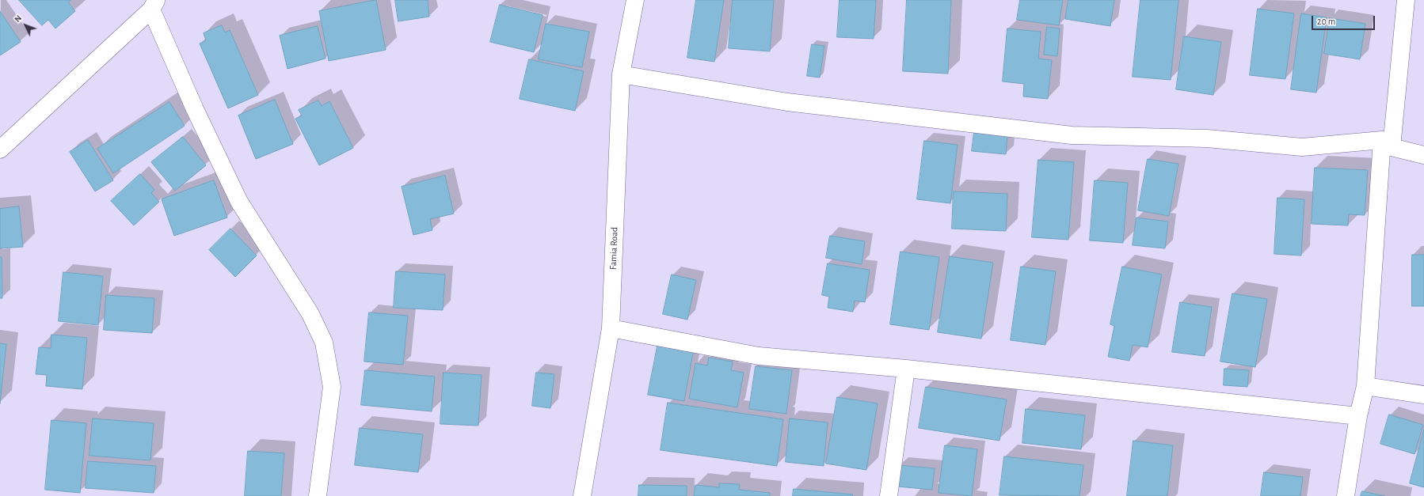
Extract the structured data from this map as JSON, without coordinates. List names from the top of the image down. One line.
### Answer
{"streets":{"street":["Famia Road"]},"scale_bar":"20 m","north":"top left"}
